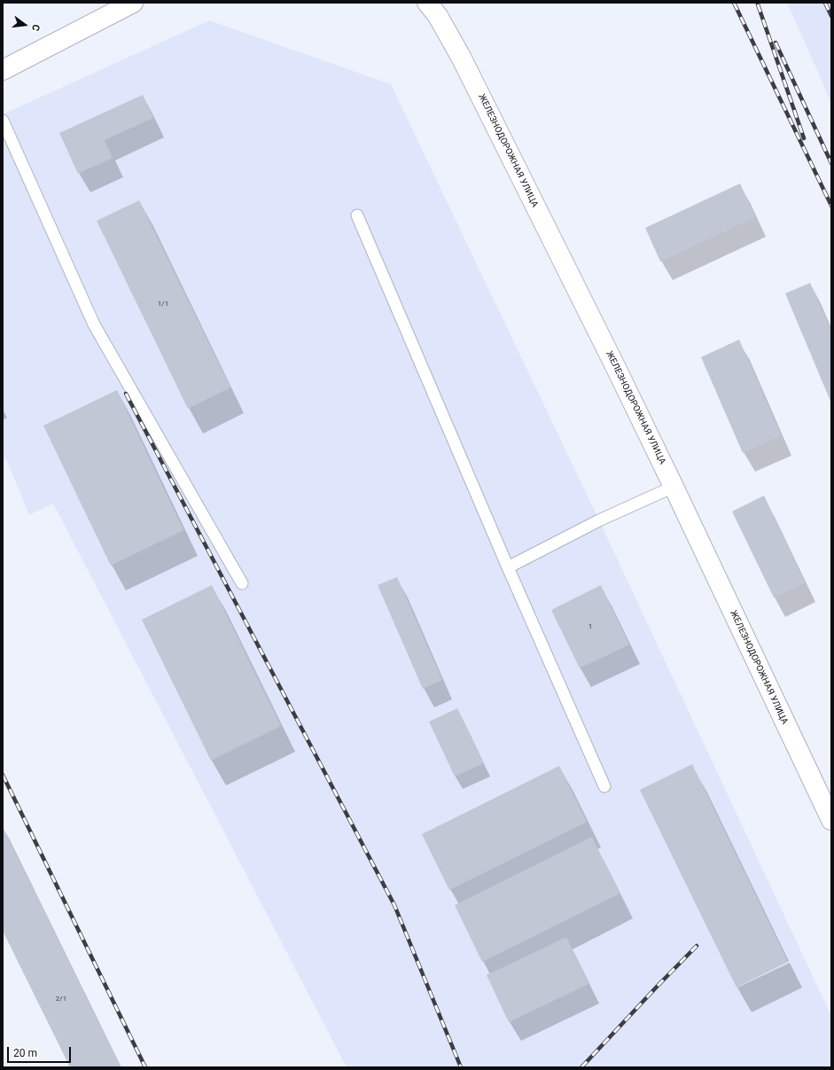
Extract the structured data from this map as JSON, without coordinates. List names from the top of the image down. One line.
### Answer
{"streets":{"street":["ЖЕЛЕЗНОДОРОЖНАЯ УЛИЦА"]},"house_numbers":["1/1","1","2/1"],"scale_bar":"20 m","north":"right"}
